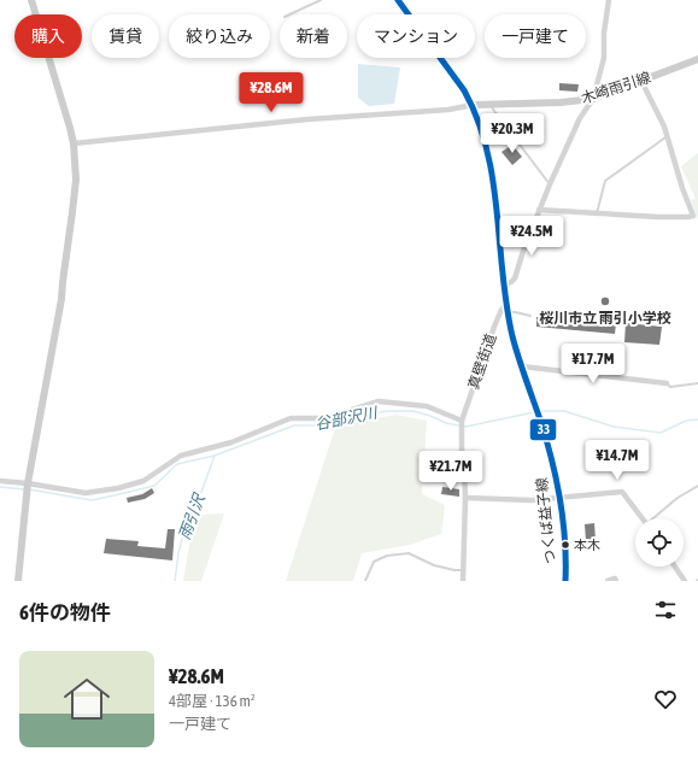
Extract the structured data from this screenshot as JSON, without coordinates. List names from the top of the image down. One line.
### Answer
{"streets":{"main road":["つくば益子線"],"street":["木崎雨引線","真壁街道"]},"crossings":[["木崎雨引線","つくば益子線"],["真壁街道","つくば益子線"]],"water":["谷部沢川","雨引沢"],"places":["桜川市立 雨引小学校","本木"],"lines":["transit line 33"],"page":{"chip":["購入","賃貸","絞り込み","新着","マンション","一戸建て"],"price":["¥28.6M","¥20.3M","¥24.5M","¥17.7M","¥14.7M","¥21.7M"],"heading":"6件の物件","list":[{"name":"¥28.6M","note":"4部屋 · 136 m² · 一戸建て"}]}}
